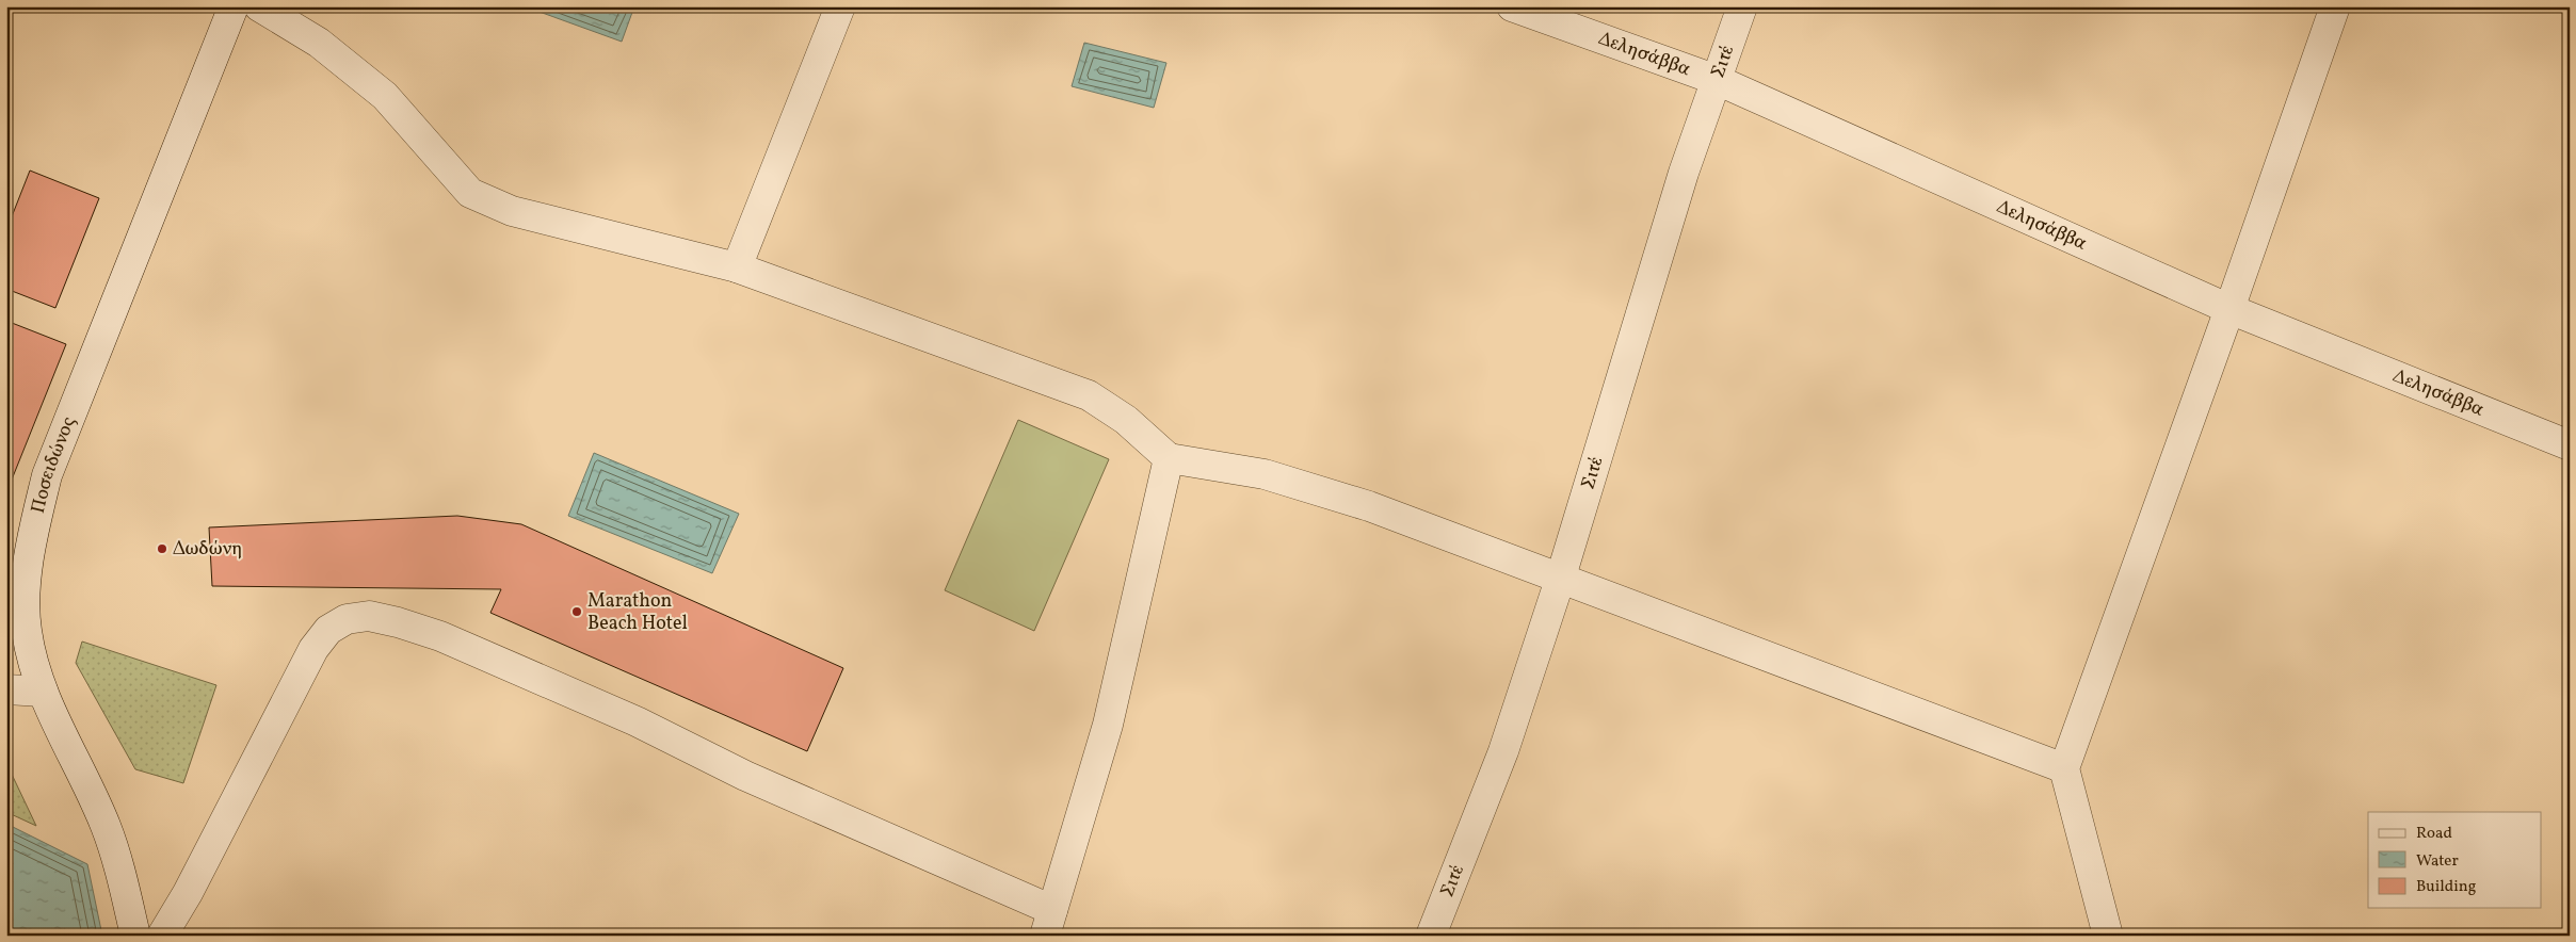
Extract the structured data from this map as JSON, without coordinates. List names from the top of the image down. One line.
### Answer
{"streets":{"street":["Δελησάββα","Σιτέ","Ποσειδώνος"]},"crossings":[["Δελησάββα","Σιτέ"]],"places":["Δωδώνη","Marathon Beach Hotel"],"legend":["Road","Water","Building"]}
